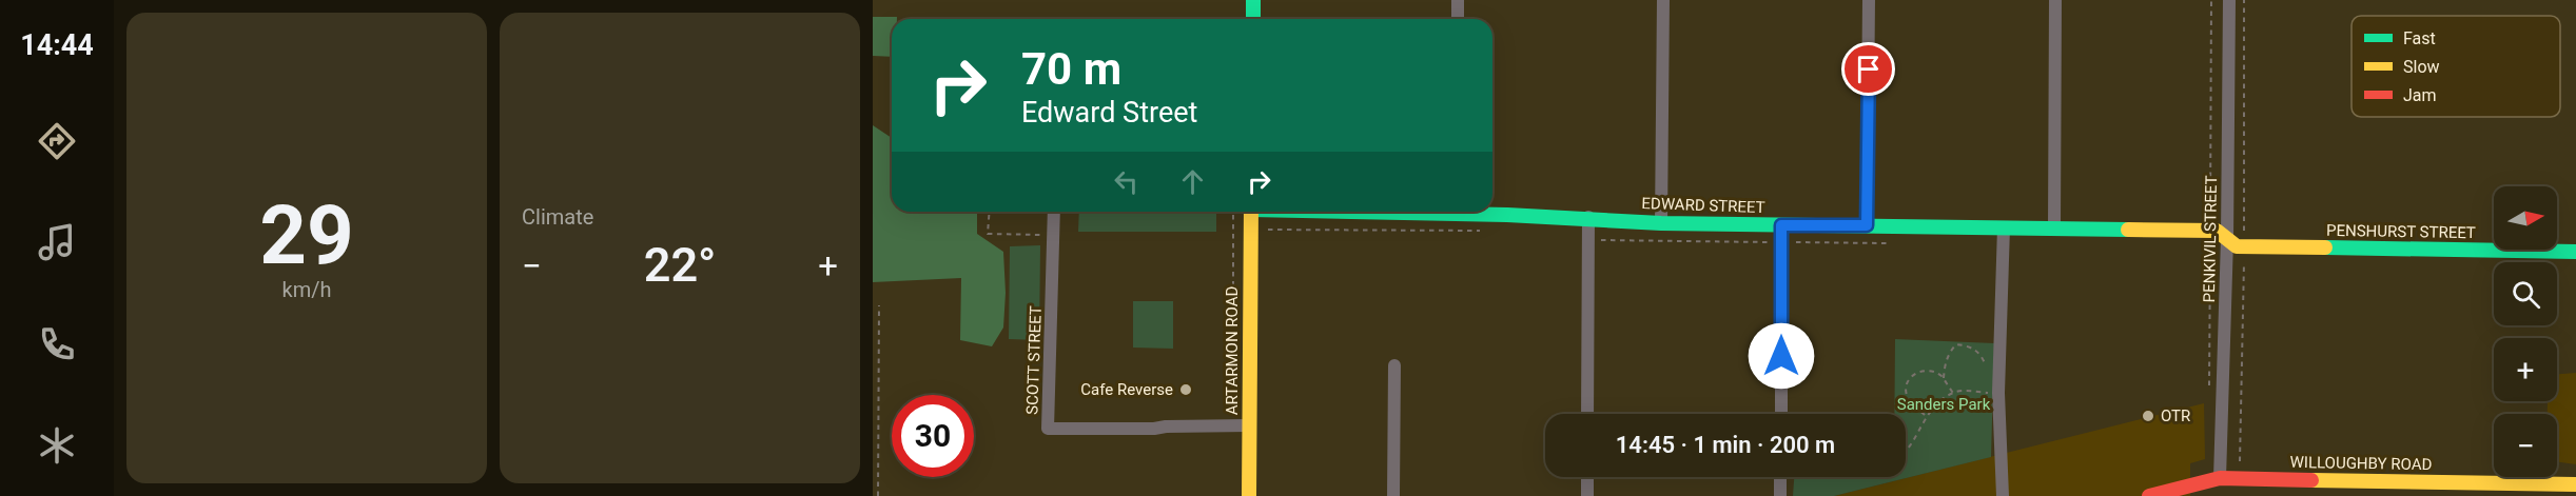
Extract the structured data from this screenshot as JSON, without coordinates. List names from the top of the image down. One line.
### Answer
{"streets":{"street":["EDWARD STREET","PENSHURST STREET","PENKIVIL STREET","ARTARMON ROAD","SCOTT STREET","WILLOUGHBY ROAD"]},"crossings":[["EDWARD STREET","PENSHURST STREET"],["EDWARD STREET","PENKIVIL STREET"],["PENSHURST STREET","PENKIVIL STREET"],["PENKIVIL STREET","WILLOUGHBY ROAD"],["ARTARMON ROAD","SCOTT STREET"]],"parks":["Sanders Park"],"places":["Cafe Reverse","OTR"],"legend":["Fast","Slow","Jam"],"north":"right","page":{"tabs":"14:44","tile":[["29","km/h"],"Climate"],"turn":["70 m","Edward Street"],"map_buttons":["+","−"],"heat":["−","22°","+"],"limit":"30","trip":"14:45 · 1 min · 200 m"}}
